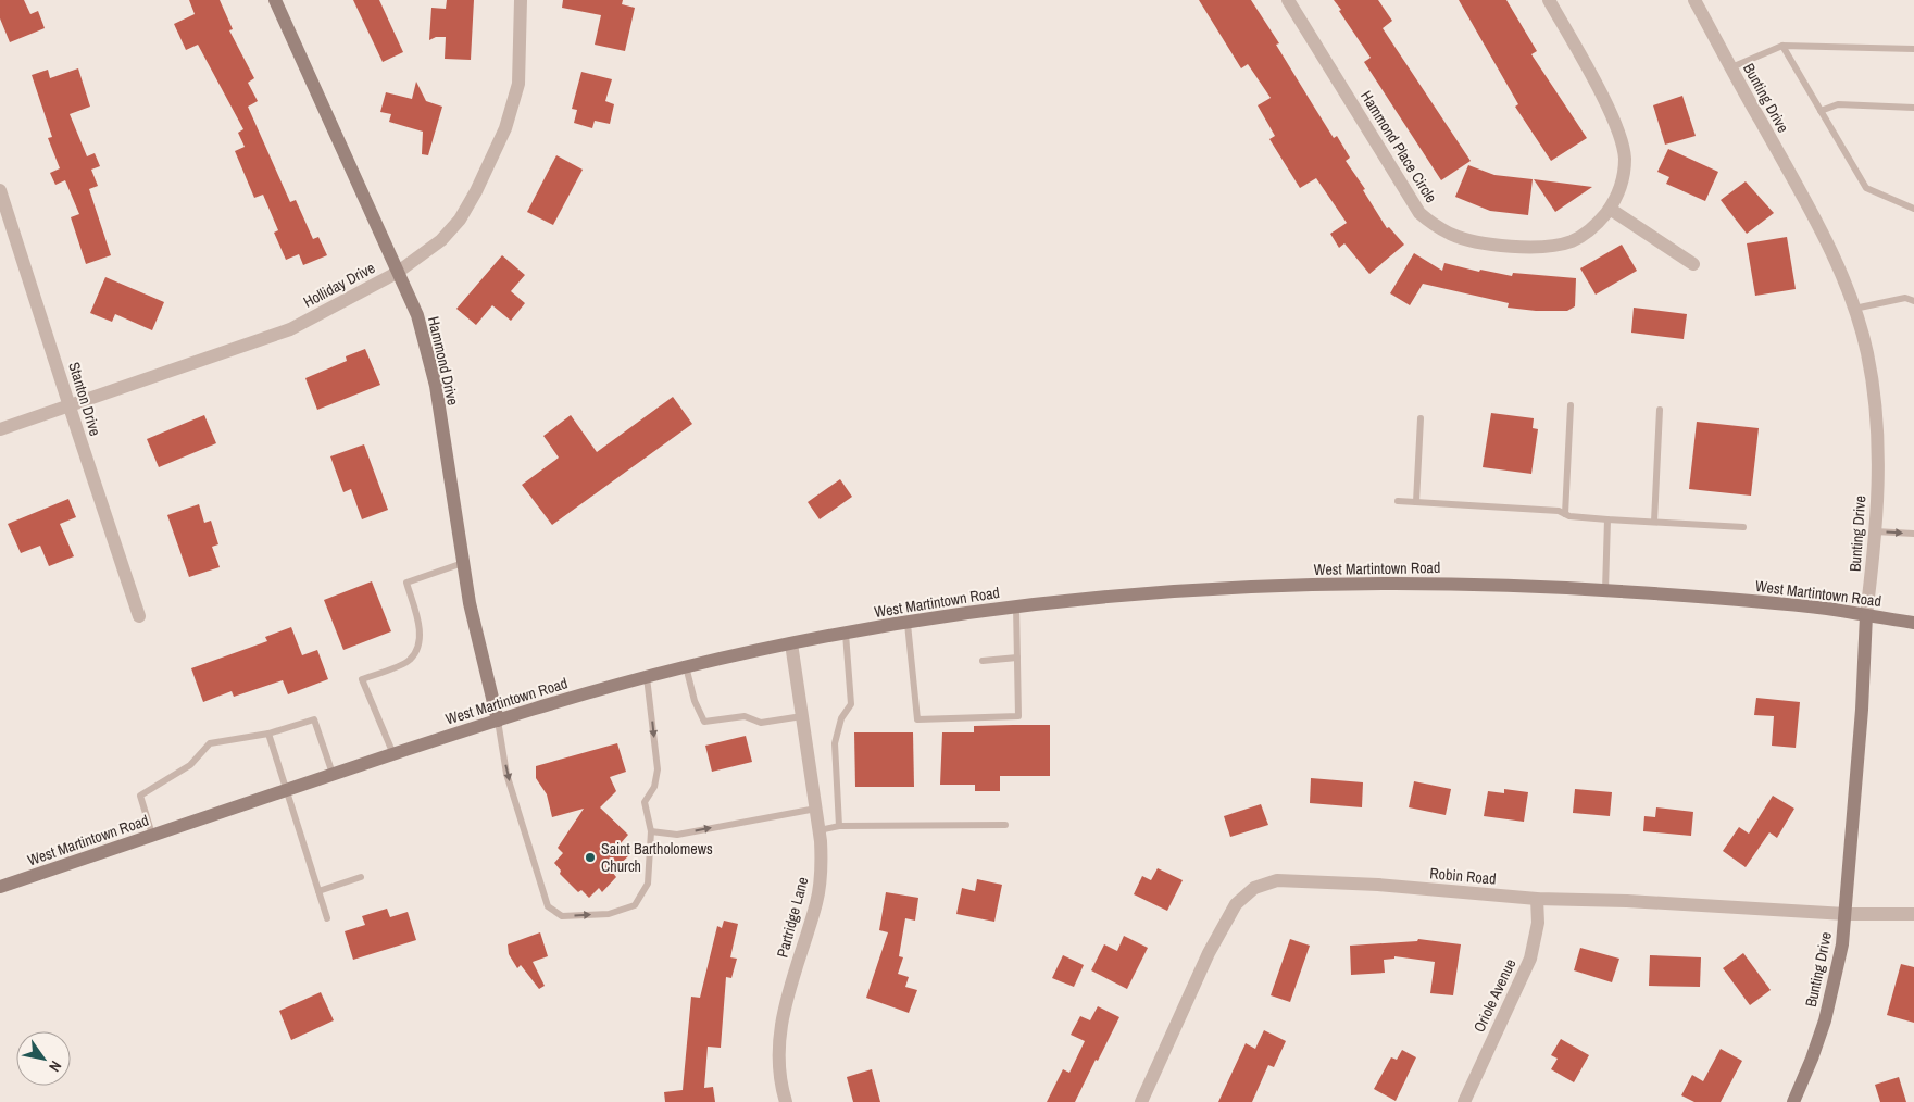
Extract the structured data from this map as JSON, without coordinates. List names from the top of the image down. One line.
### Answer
{"streets":{"main road":["Bunting Drive","Hammond Drive","West Martintown Road"],"street":["Hammond Place Circle","Holliday Drive","Stanton Drive","Robin Road","Partridge Lane","Oriole Avenue"]},"crossings":[["Bunting Drive","West Martintown Road"],["Bunting Drive","Robin Road"],["Holliday Drive","Hammond Drive"],["Holliday Drive","Stanton Drive"],["Hammond Drive","West Martintown Road"],["West Martintown Road","Partridge Lane"],["Robin Road","Oriole Avenue"]],"places":["Saint Bartholomews Church"],"north":"bottom right"}
